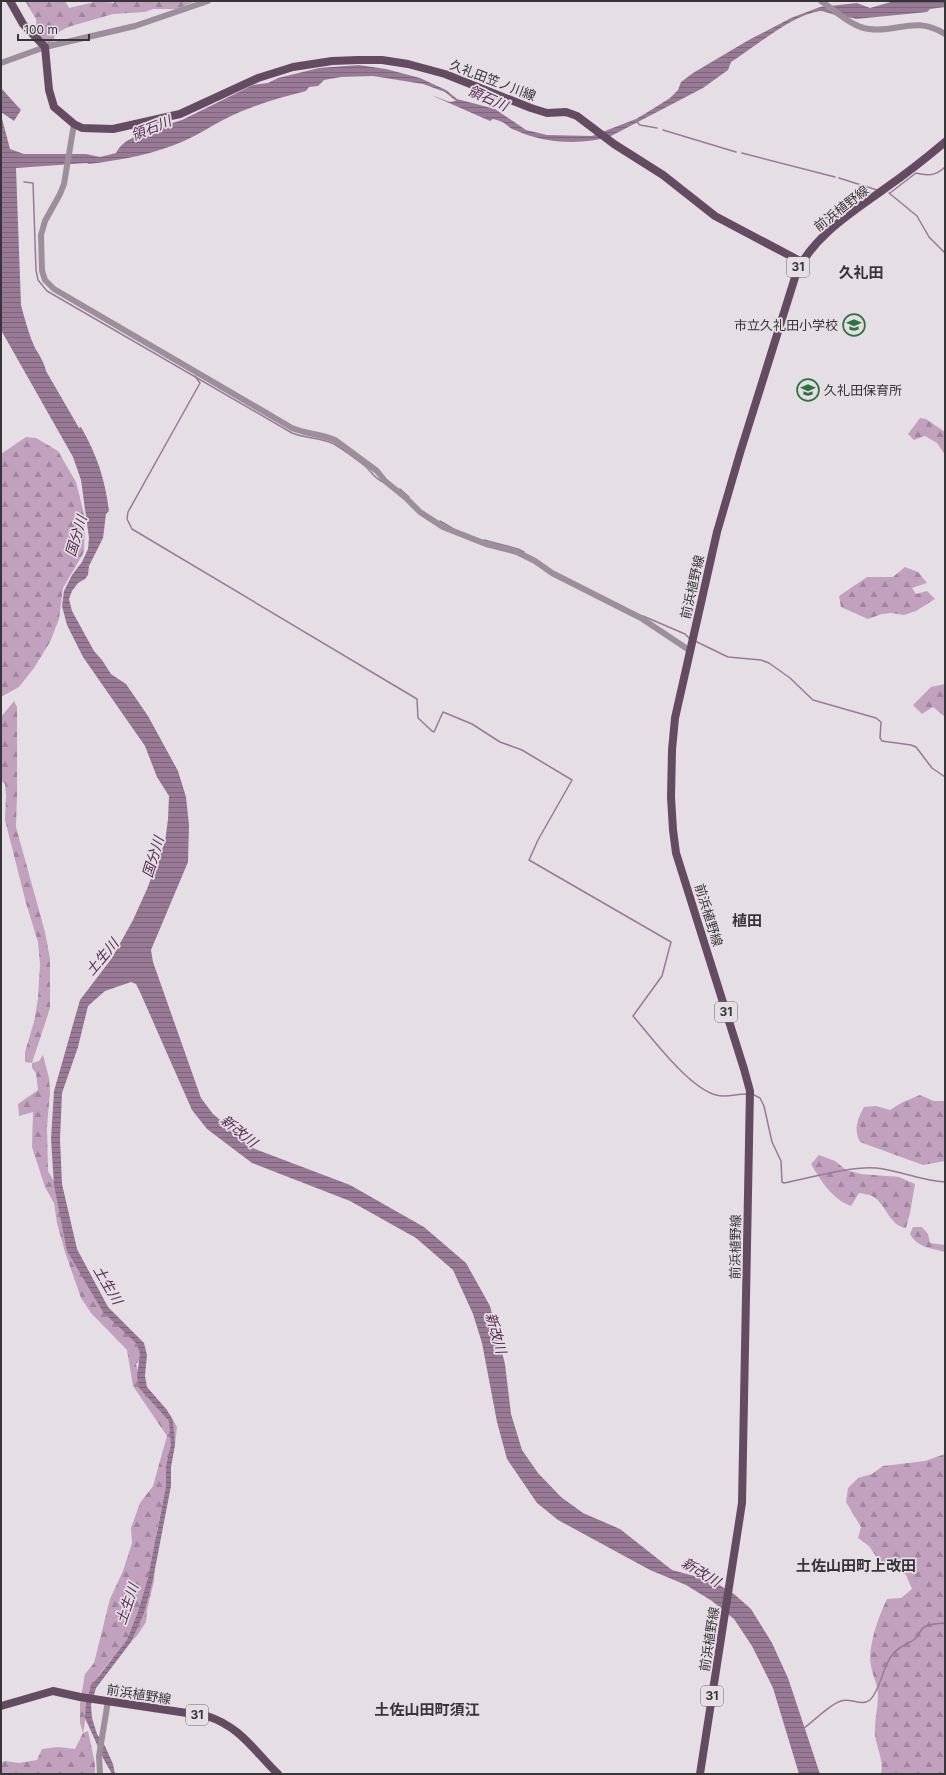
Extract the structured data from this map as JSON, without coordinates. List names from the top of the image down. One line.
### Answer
{"streets":{"main road":["久礼田笠ノ川線","前浜植野線","31"]},"crossings":[["久礼田笠ノ川線","前浜植野線"]],"districts":["久礼田","植田","土佐山田町上改田","土佐山田町須江"],"water":["領石川","国分川","土生川","新改川"],"places":{"school or university":["市立久礼田小学校","久礼田保育所"]},"scale_bar":"100 m"}
